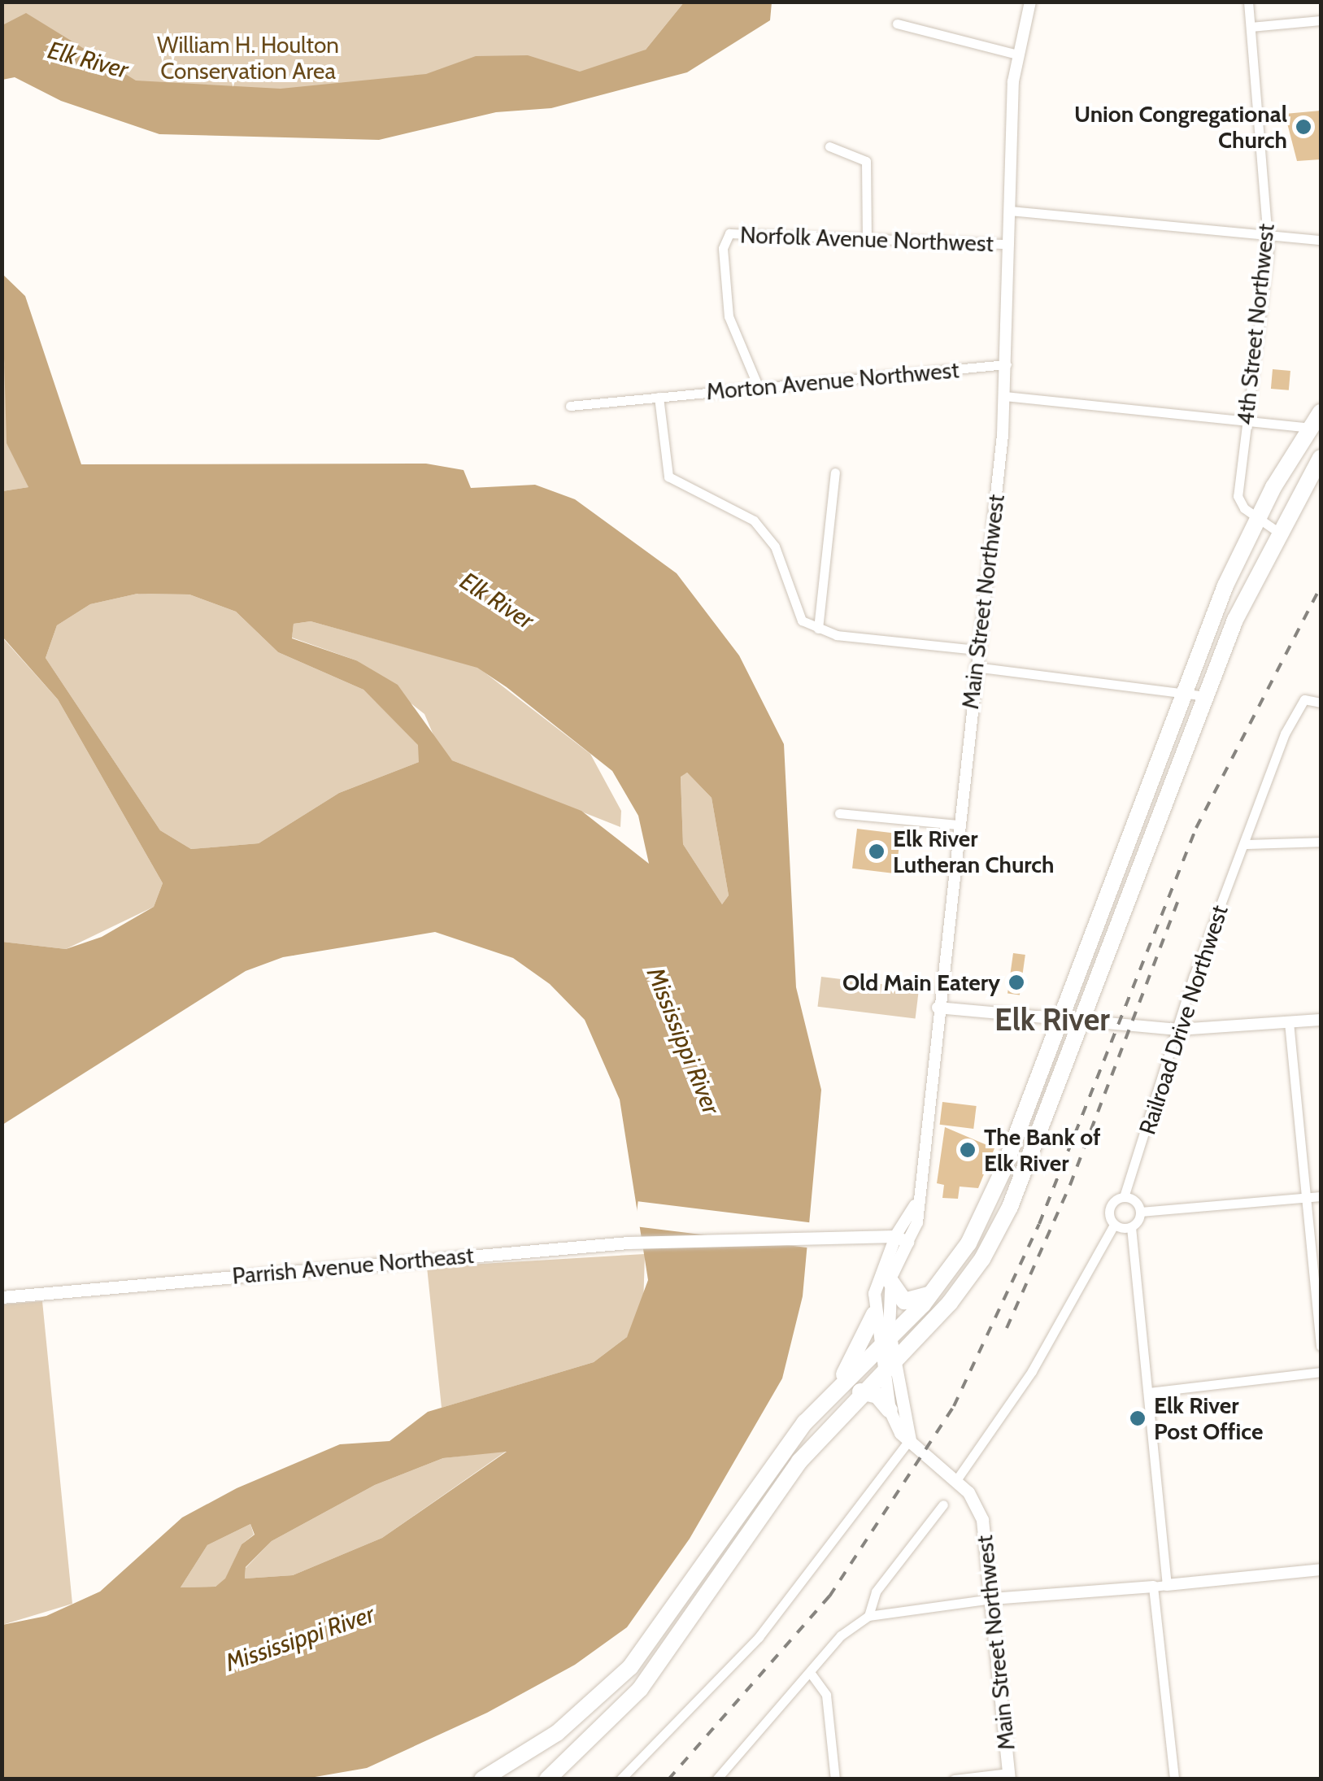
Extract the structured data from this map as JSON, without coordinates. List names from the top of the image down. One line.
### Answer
{"streets":{"main road":["Main Street Northwest","Parrish Avenue Northeast"],"street":["Norfolk Avenue Northwest","4th Street Northwest","Morton Avenue Northwest","Railroad Drive Northwest"]},"crossings":[["Norfolk Avenue Northwest","4th Street Northwest"],["Norfolk Avenue Northwest","Morton Avenue Northwest"],["Norfolk Avenue Northwest","Main Street Northwest"],["Morton Avenue Northwest","Main Street Northwest"],["Main Street Northwest","Parrish Avenue Northeast"]],"districts":["Elk River"],"water":["Elk River","Mississippi River"],"parks":["William H. Houlton Conservation Area"],"places":["Union Congregational Church","Elk River Lutheran Church","Old Main Eatery","The Bank of Elk River","Elk River Post Office"]}
